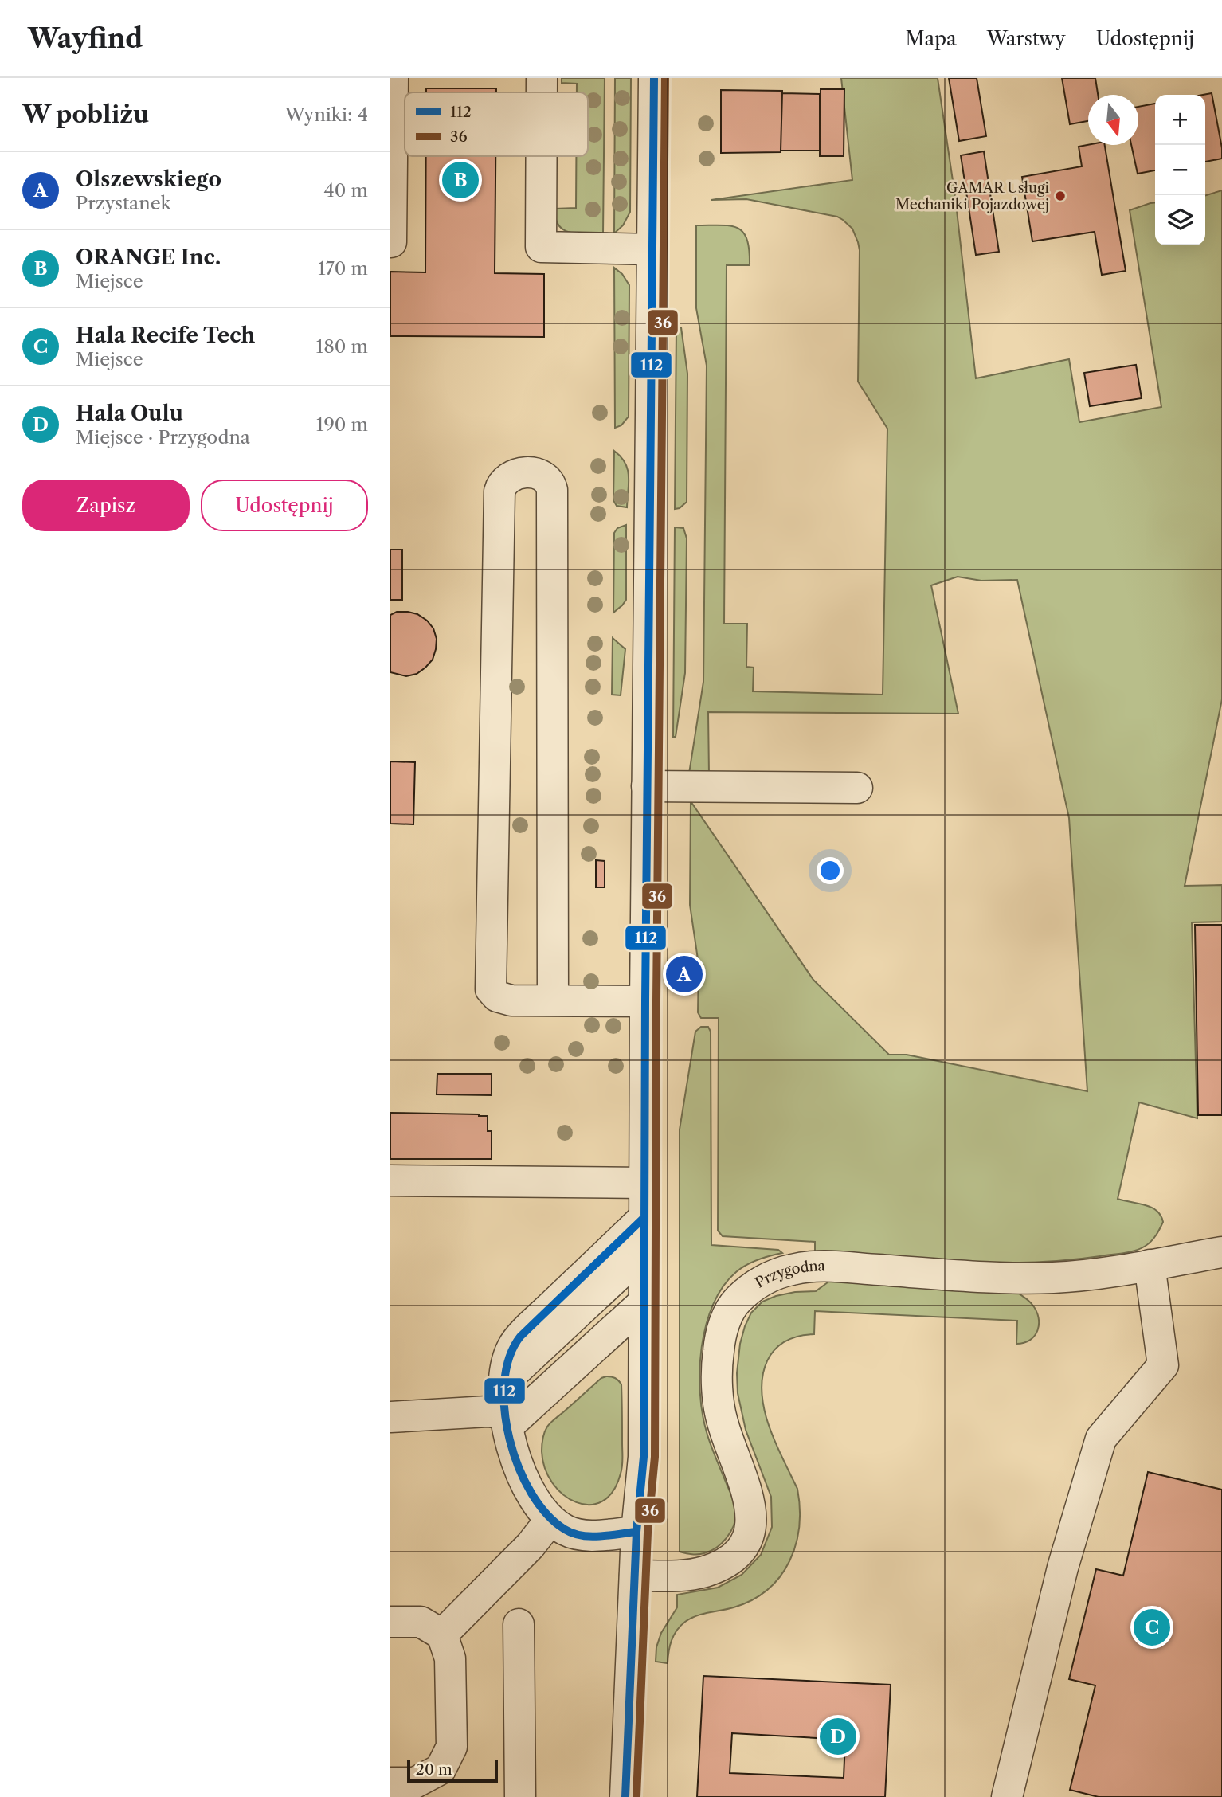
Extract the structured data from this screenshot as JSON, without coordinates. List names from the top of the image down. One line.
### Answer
{"streets":{"street":["Przygodna"]},"places":["GAMAR Usługi Mechaniki Pojazdowej"],"lines":["transit line 112","transit line 36"],"legend":["112","36"],"scale_bar":"20 m","north":"bottom","page":{"header":"Wayfind","nav":["Mapa","Warstwy","Udostępnij"],"heading":["W pobliżu","Wyniki: 4"],"map_buttons":["+","−"],"list":[{"mark":"A","name":"Olszewskiego","note":"Przystanek","value":"40 m"},{"mark":"B","name":"ORANGE Inc.","note":"Miejsce","value":"170 m"},{"mark":"C","name":"Hala Recife Tech","note":"Miejsce","value":"180 m"},{"mark":"D","name":"Hala Oulu","note":"Miejsce · Przygodna","value":"190 m"}],"pins":["B","A","C","D"],"buttons":["Zapisz","Udostępnij"],"scale":"20 m"}}
